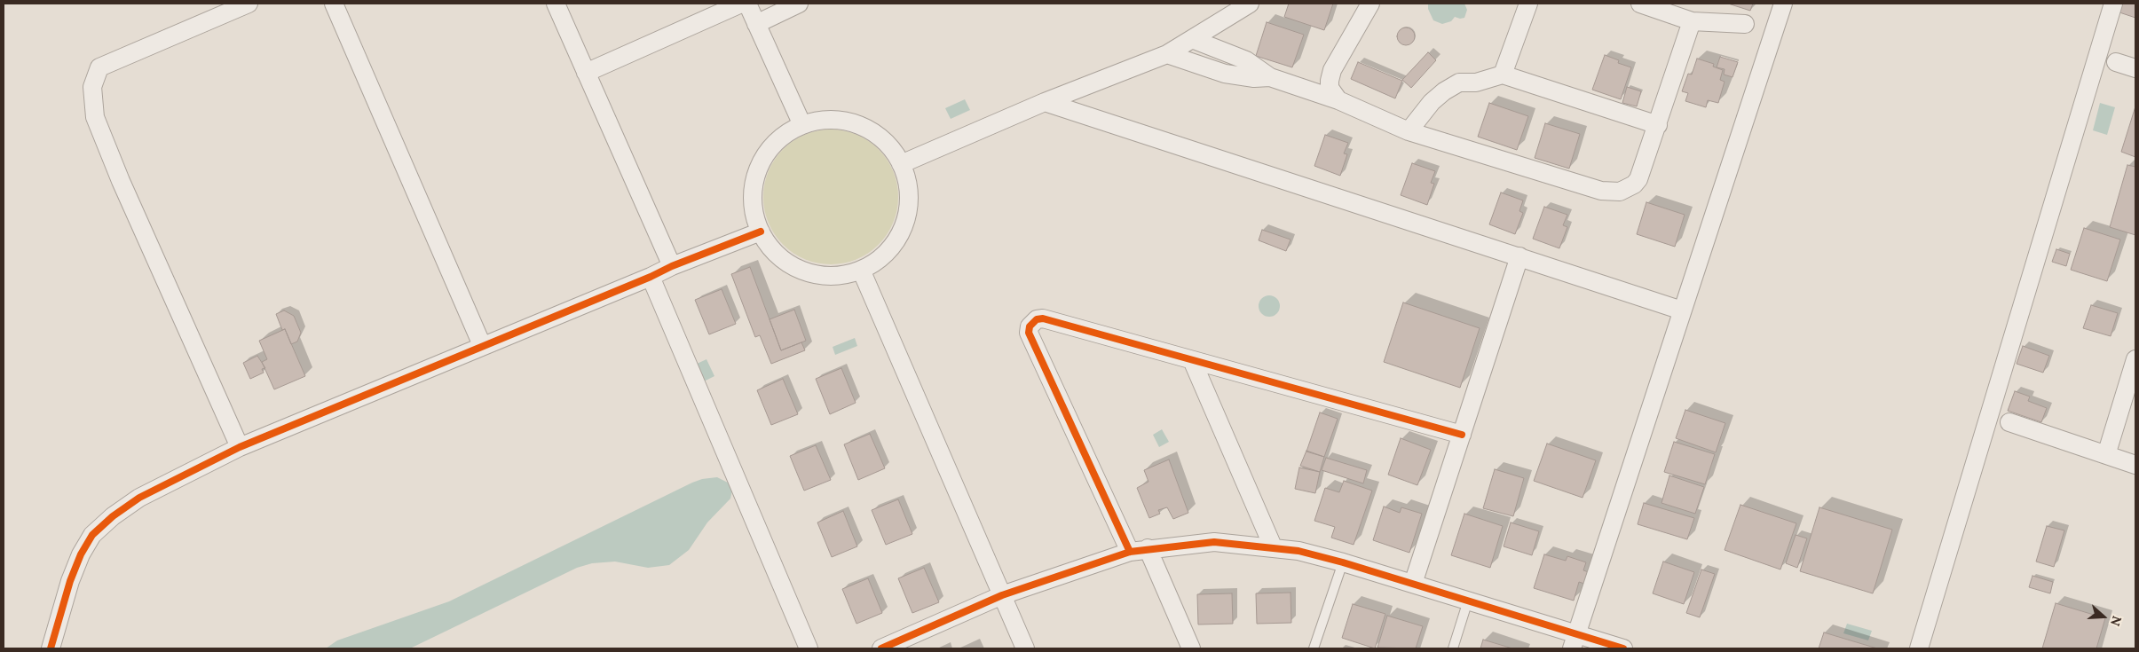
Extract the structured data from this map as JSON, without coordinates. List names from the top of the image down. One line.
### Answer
{"north":"right"}
